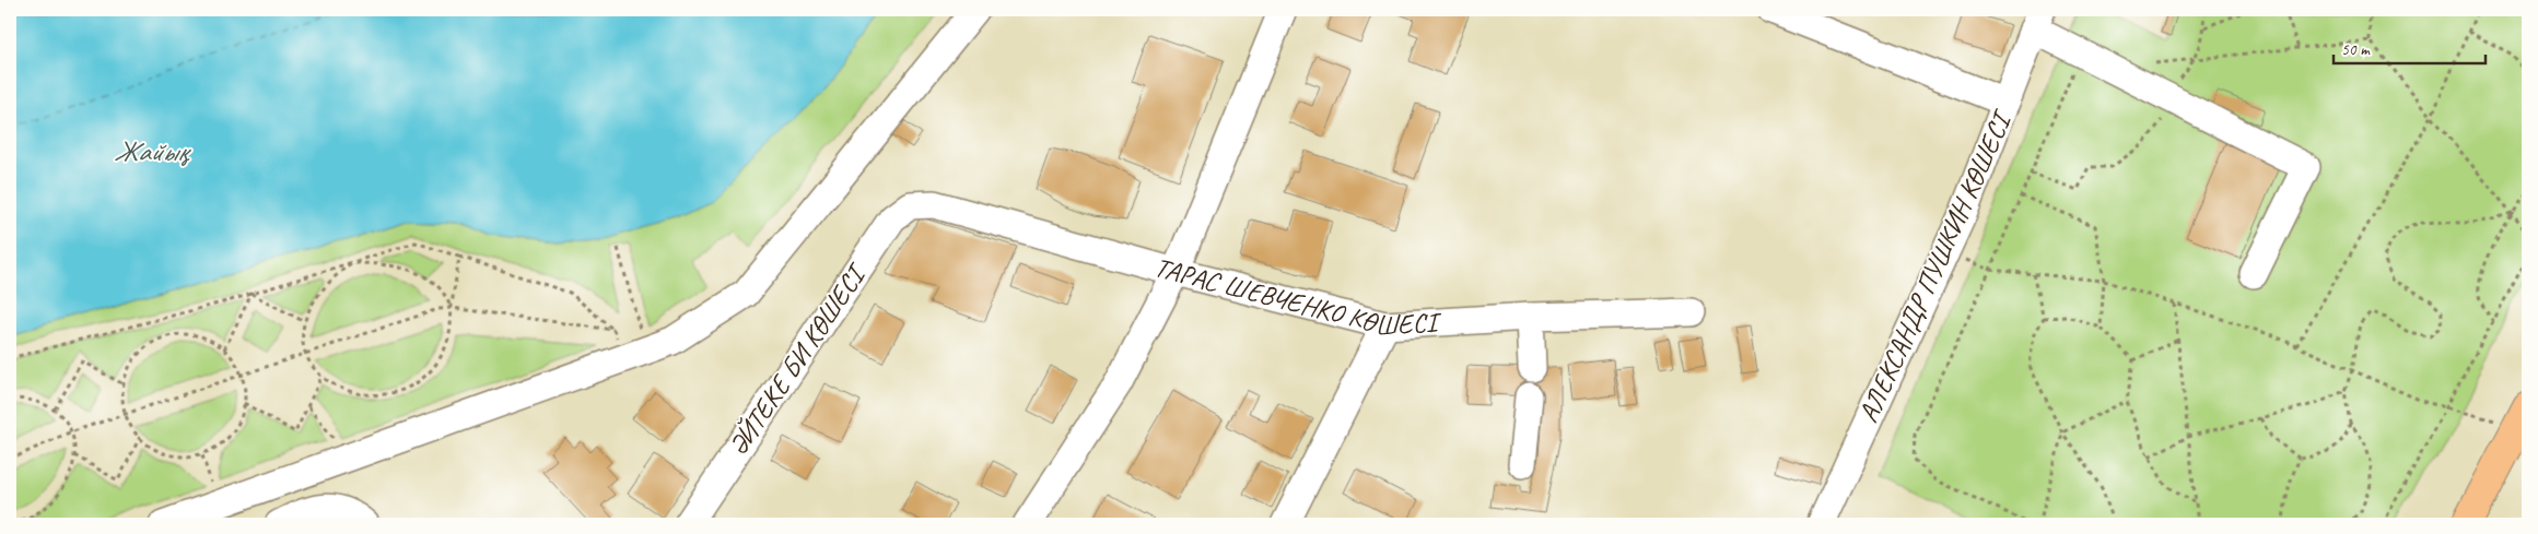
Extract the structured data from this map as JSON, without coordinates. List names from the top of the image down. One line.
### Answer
{"streets":{"street":["АЛЕКСАНДР ПУШКИН КӨШЕСІ","ТАРАС ШЕВЧЕНКО КӨШЕСІ","ӘЙТЕКЕ БИ КӨШЕСІ"]},"crossings":[["ТАРАС ШЕВЧЕНКО КӨШЕСІ","ӘЙТЕКЕ БИ КӨШЕСІ"]],"water":["Жайық"],"scale_bar":"50 m"}
